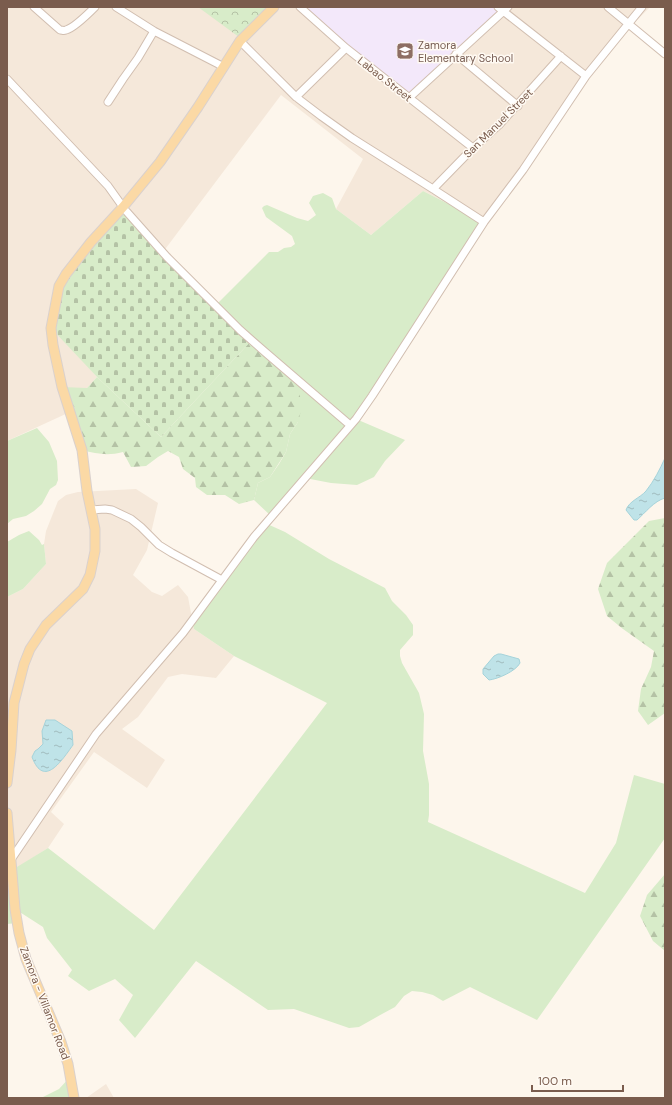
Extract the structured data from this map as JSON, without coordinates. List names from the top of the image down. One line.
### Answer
{"streets":{"main road":["Zamora - Villamor Road"],"street":["Labao Street","San Manuel Street"]},"crossings":[["Labao Street","San Manuel Street"]],"places":{"school or university":["Zamora Elementary School"]},"scale_bar":"100 m"}
